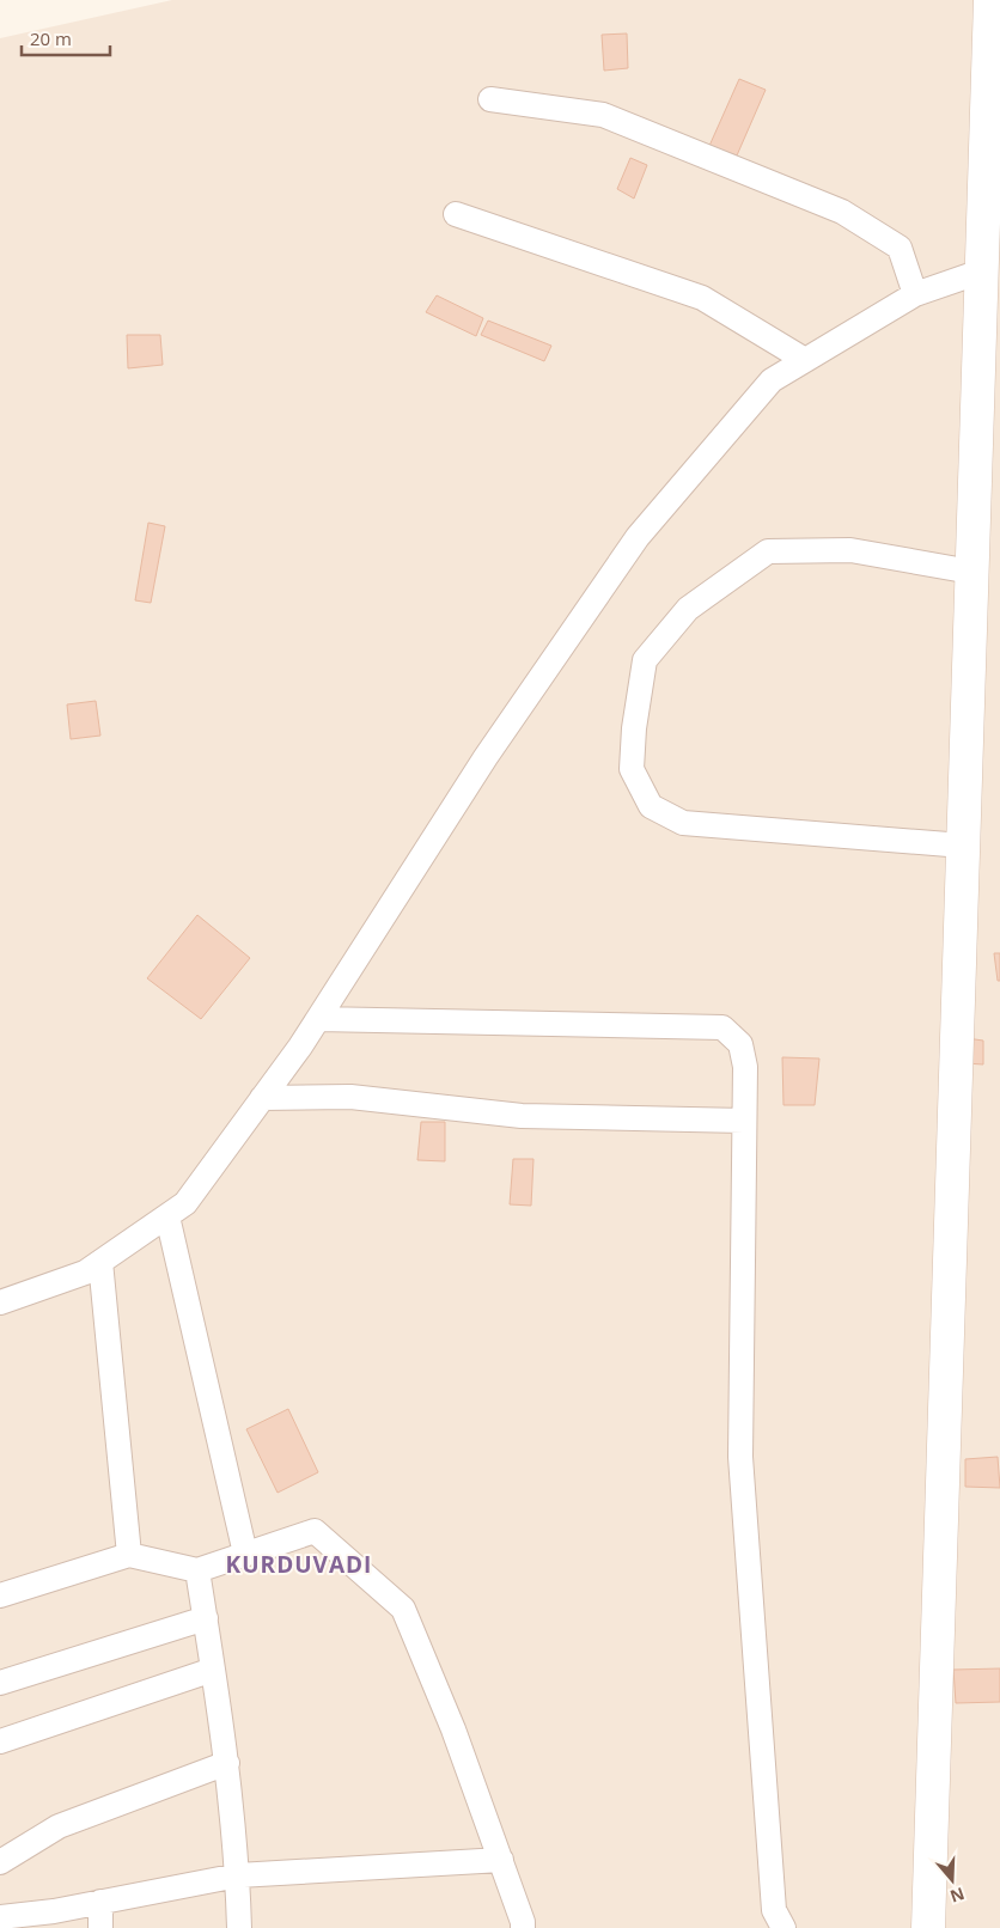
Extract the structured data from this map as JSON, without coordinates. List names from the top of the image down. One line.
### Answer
{"districts":["KURDUVADI"],"scale_bar":"20 m","north":"bottom"}
